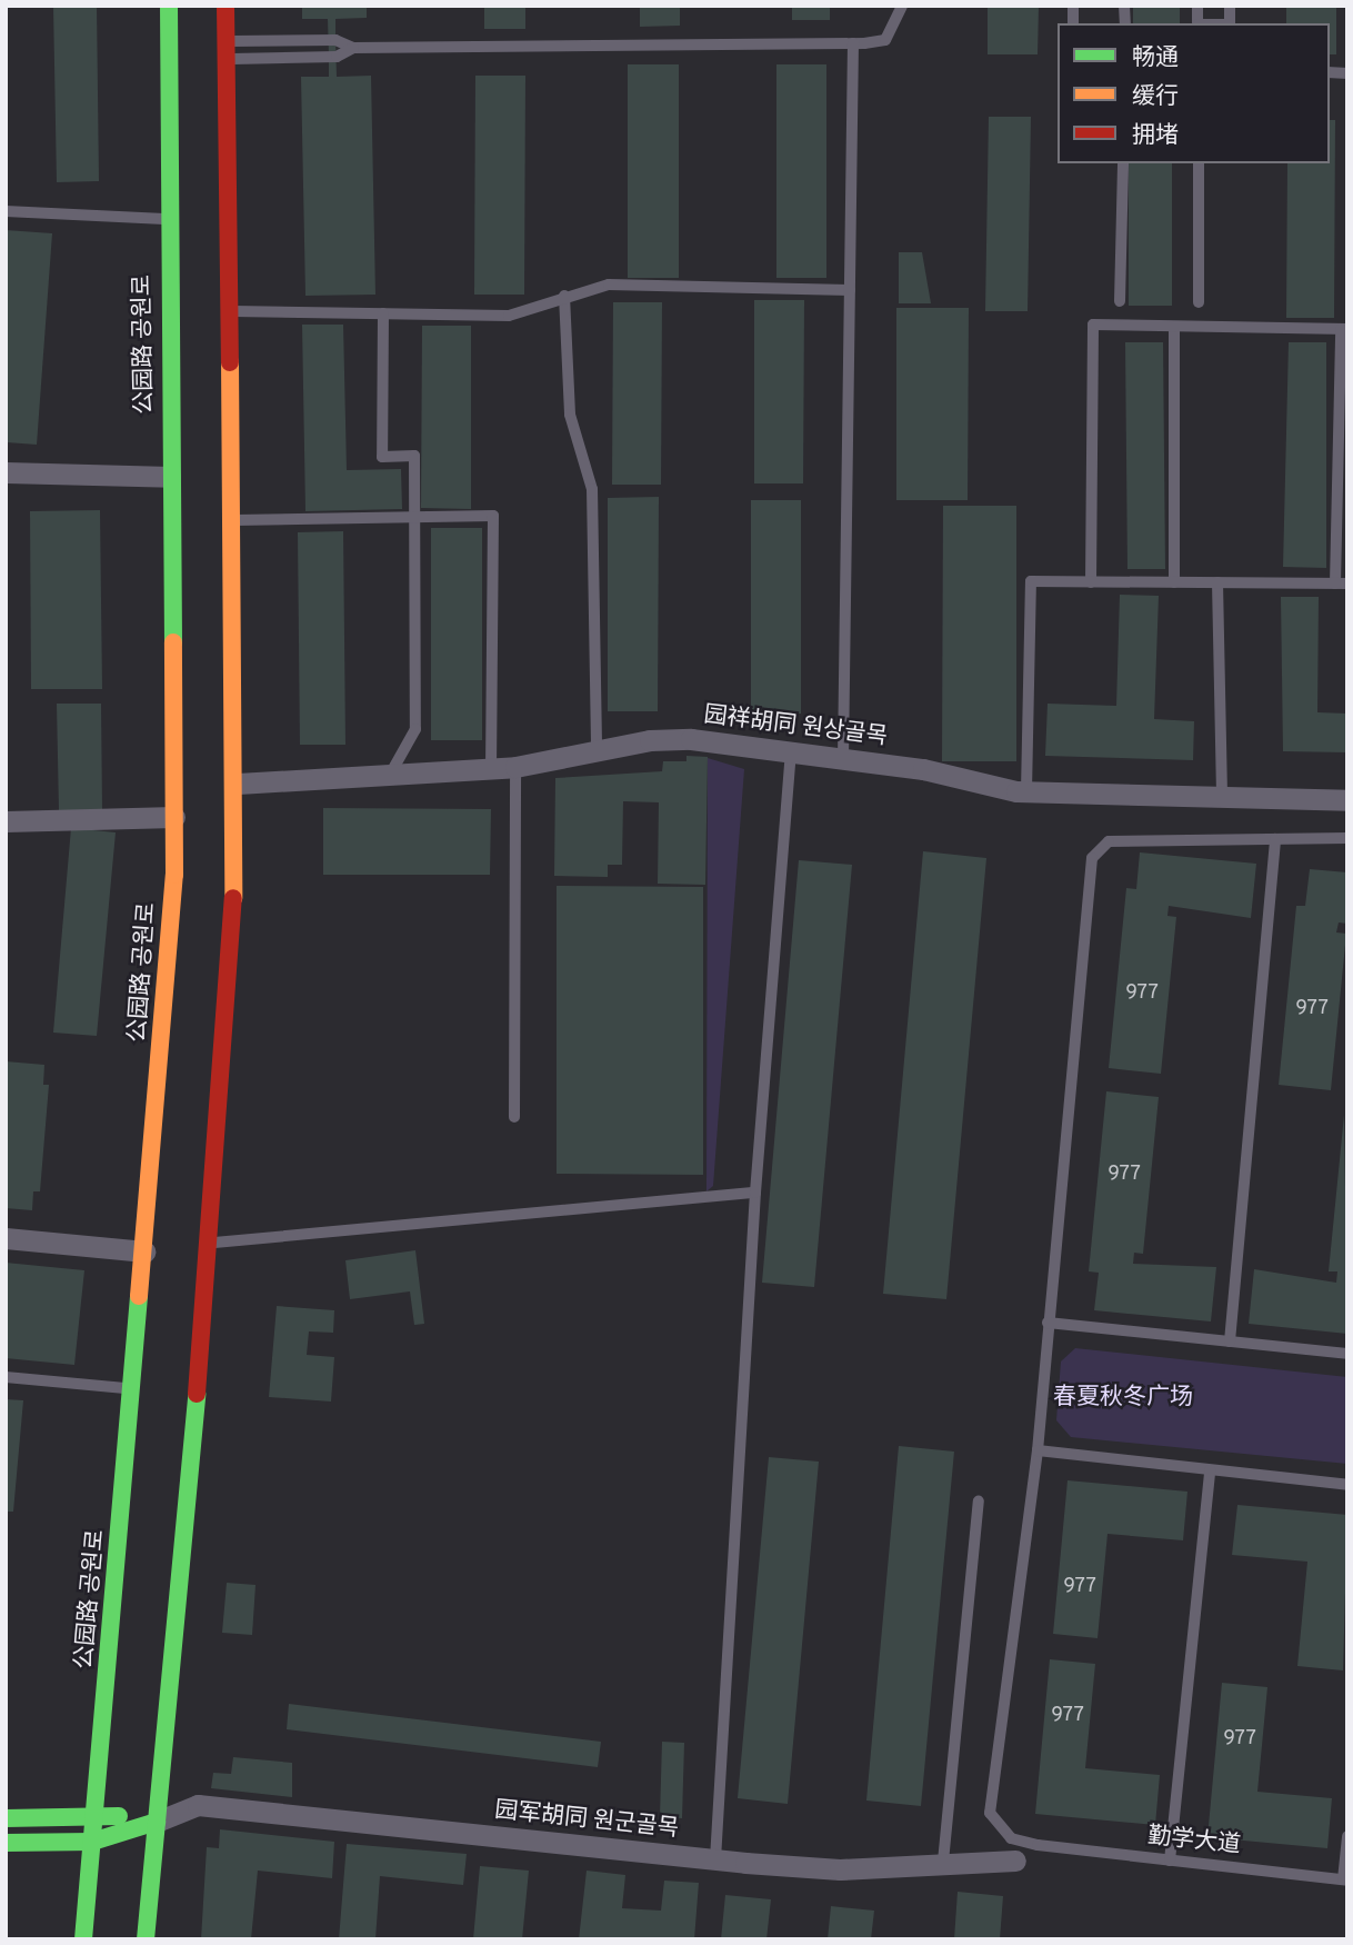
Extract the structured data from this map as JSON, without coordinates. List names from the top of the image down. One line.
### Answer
{"streets":{"main road":["公园路 공원로"],"street":["园祥胡同 원상골목","园军胡同 원군골목"],"lane":["勤学大道"]},"parks":["春夏秋冬广场"],"house_numbers":["977","977","977","977","977","977"],"legend":["畅通","缓行","拥堵"]}
